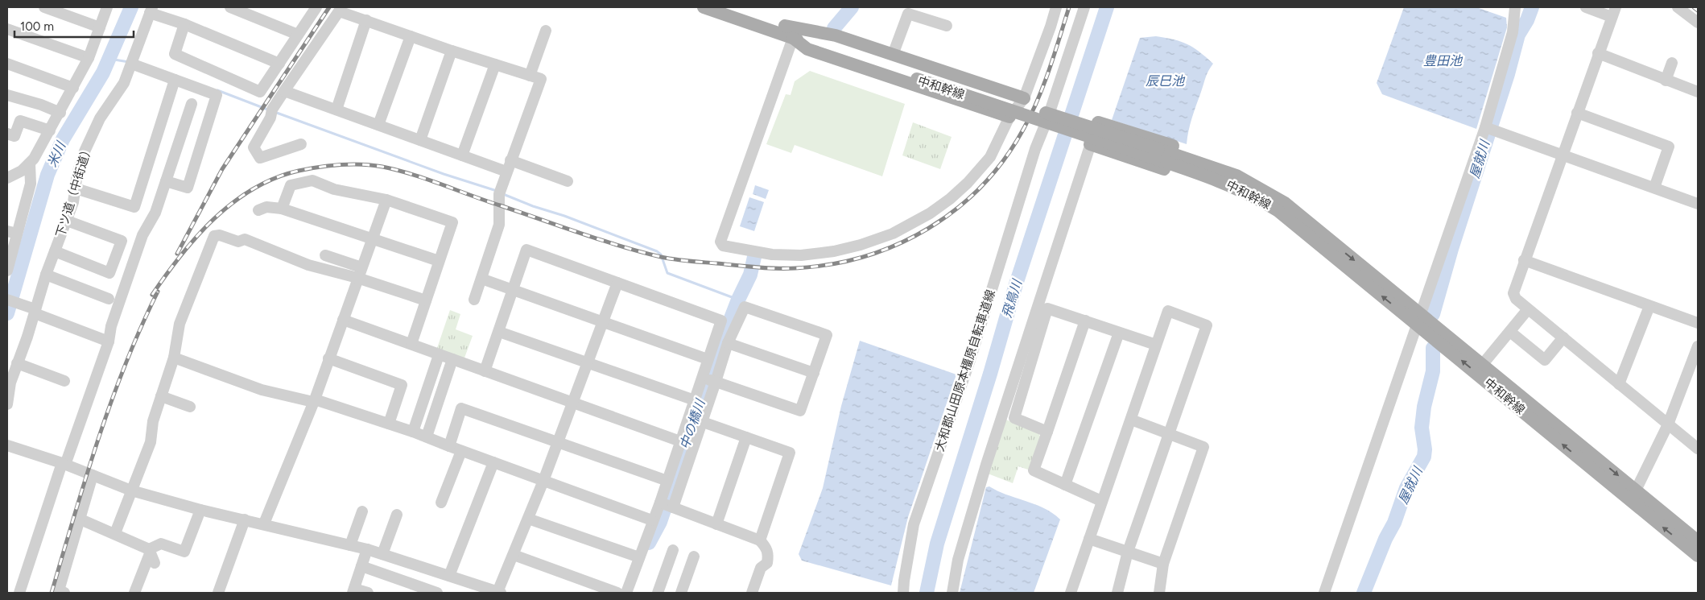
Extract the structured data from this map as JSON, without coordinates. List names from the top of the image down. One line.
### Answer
{"streets":{"main road":["中和幹線"],"street":["下ツ道（中街道）","大和郡山田原本橿原自転車道線"]},"water":["豊田池","辰巳池","米川","屋就川","飛鳥川","中の橋川"],"scale_bar":"100 m"}
